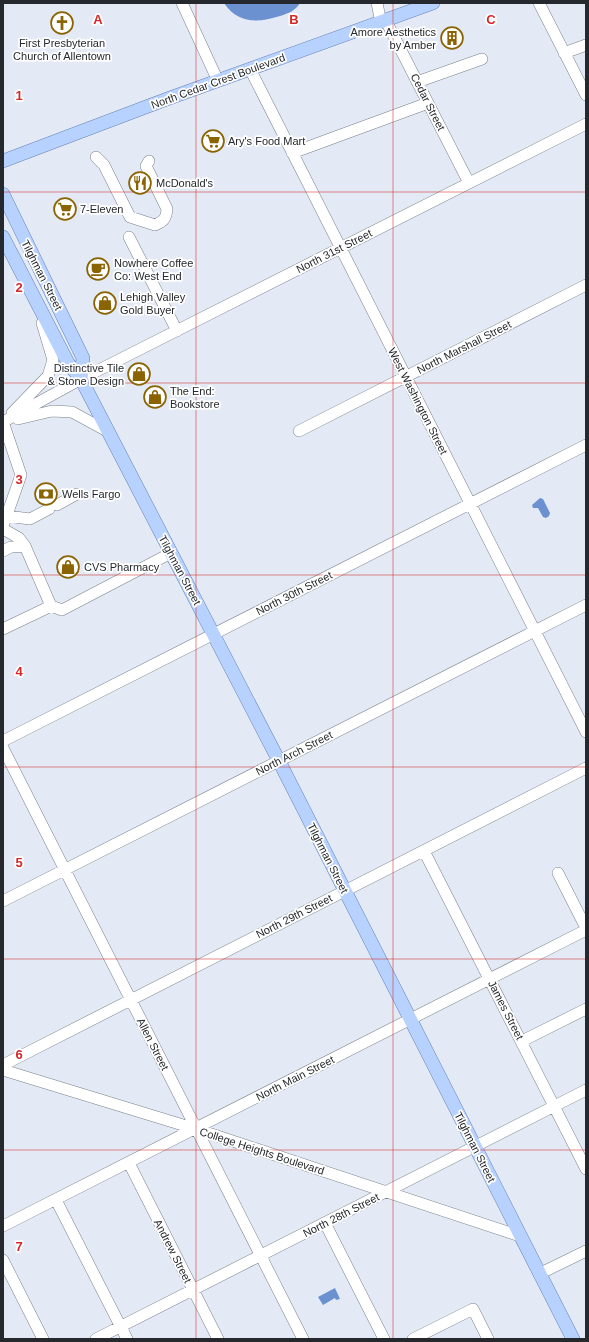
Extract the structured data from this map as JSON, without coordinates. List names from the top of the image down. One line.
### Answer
{"streets":{"main road":["North Cedar Crest Boulevard","Tilghman Street"],"street":["Cedar Street","North 31st Street","North Marshall Street","West Washington Street","North 30th Street","North Arch Street","North 29th Street","James Street","Allen Street","North Main Street","College Heights Boulevard","North 28th Street","Andrew Street"]},"crossings":[["North Cedar Crest Boulevard","Cedar Street"],["North Cedar Crest Boulevard","West Washington Street"],["Cedar Street","North 31st Street"],["North 31st Street","Tilghman Street"],["North 31st Street","West Washington Street"],["Tilghman Street","North 30th Street"],["Tilghman Street","North Arch Street"],["Tilghman Street","North 29th Street"],["Tilghman Street","North Main Street"],["Tilghman Street","College Heights Boulevard"],["Tilghman Street","North 28th Street"],["North Marshall Street","West Washington Street"],["West Washington Street","North 30th Street"],["West Washington Street","North Arch Street"],["North Arch Street","Allen Street"],["North 29th Street","James Street"],["North 29th Street","Allen Street"],["James Street","North Main Street"],["James Street","North 28th Street"],["Allen Street","North Main Street"],["Allen Street","College Heights Boulevard"],["Allen Street","North 28th Street"],["North Main Street","College Heights Boulevard"],["North Main Street","Andrew Street"],["College Heights Boulevard","North 28th Street"],["North 28th Street","Andrew Street"]],"places":{"church":["First Presbyterian Church of Allentown"],"building":["Amore Aesthetics by Amber"],"supermarket":["Ary's Food Mart","7-Eleven"],"restaurant":["McDonald's"],"cafe":["Nowhere Coffee Co: West End"],"shop":["Lehigh Valley Gold Buyer","Distinctive Tile & Stone Design","The End: Bookstore","CVS Pharmacy"],"bank":["Wells Fargo"]},"grid":{"columns":["A","B","C"],"rows":["1","2","3","4","5","6","7"]}}
